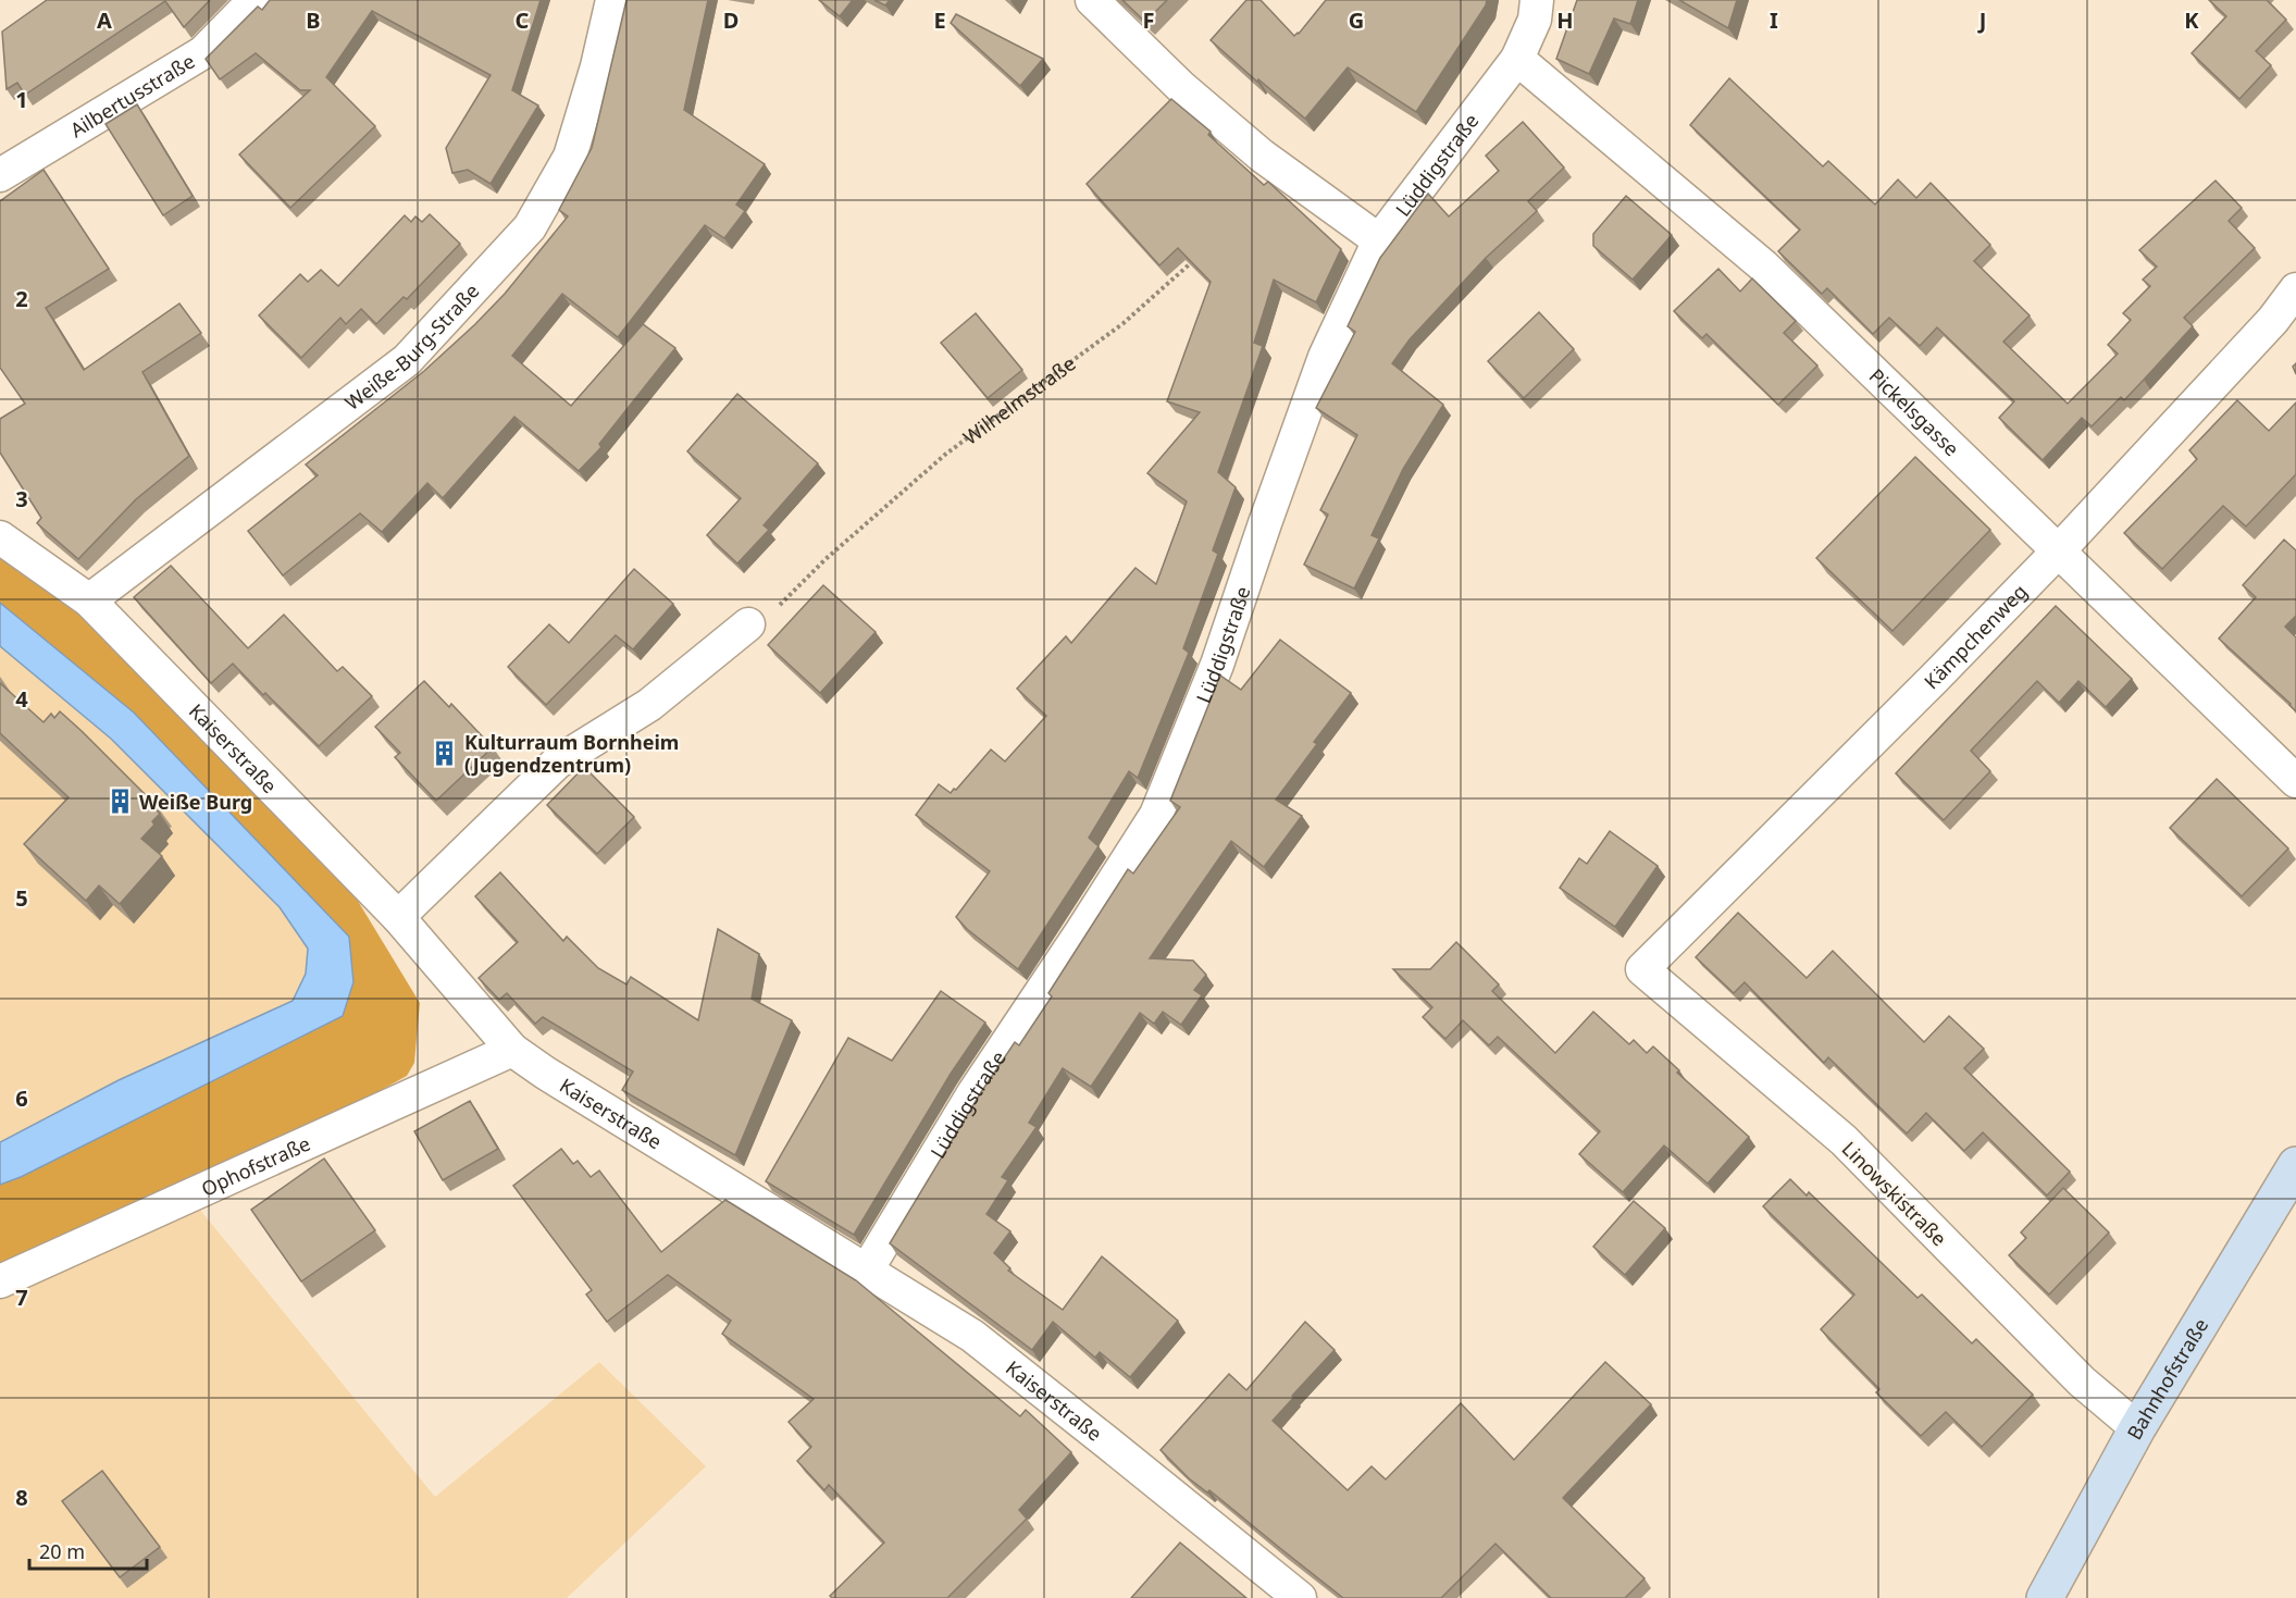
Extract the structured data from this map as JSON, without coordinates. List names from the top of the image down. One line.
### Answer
{"streets":{"main road":["Bahnhofstraße"],"street":["Ailbertusstraße","Lüddigstraße","Weiße-Burg-Straße","Pickelsgasse","Kämpchenweg","Kaiserstraße","Ophofstraße","Linowskistraße"],"path":["Wilhelmstraße"]},"crossings":[["Lüddigstraße","Pickelsgasse"],["Lüddigstraße","Kaiserstraße"],["Weiße-Burg-Straße","Kaiserstraße"],["Pickelsgasse","Kämpchenweg"],["Kämpchenweg","Linowskistraße"],["Kaiserstraße","Ophofstraße"],["Linowskistraße","Bahnhofstraße"]],"places":{"building":["Kulturraum Bornheim (Jugendzentrum)","Weiße Burg"]},"scale_bar":"20 m","grid":{"columns":["A","B","C","D","E","F","G","H","I","J","K"],"rows":["1","2","3","4","5","6","7","8"]}}
